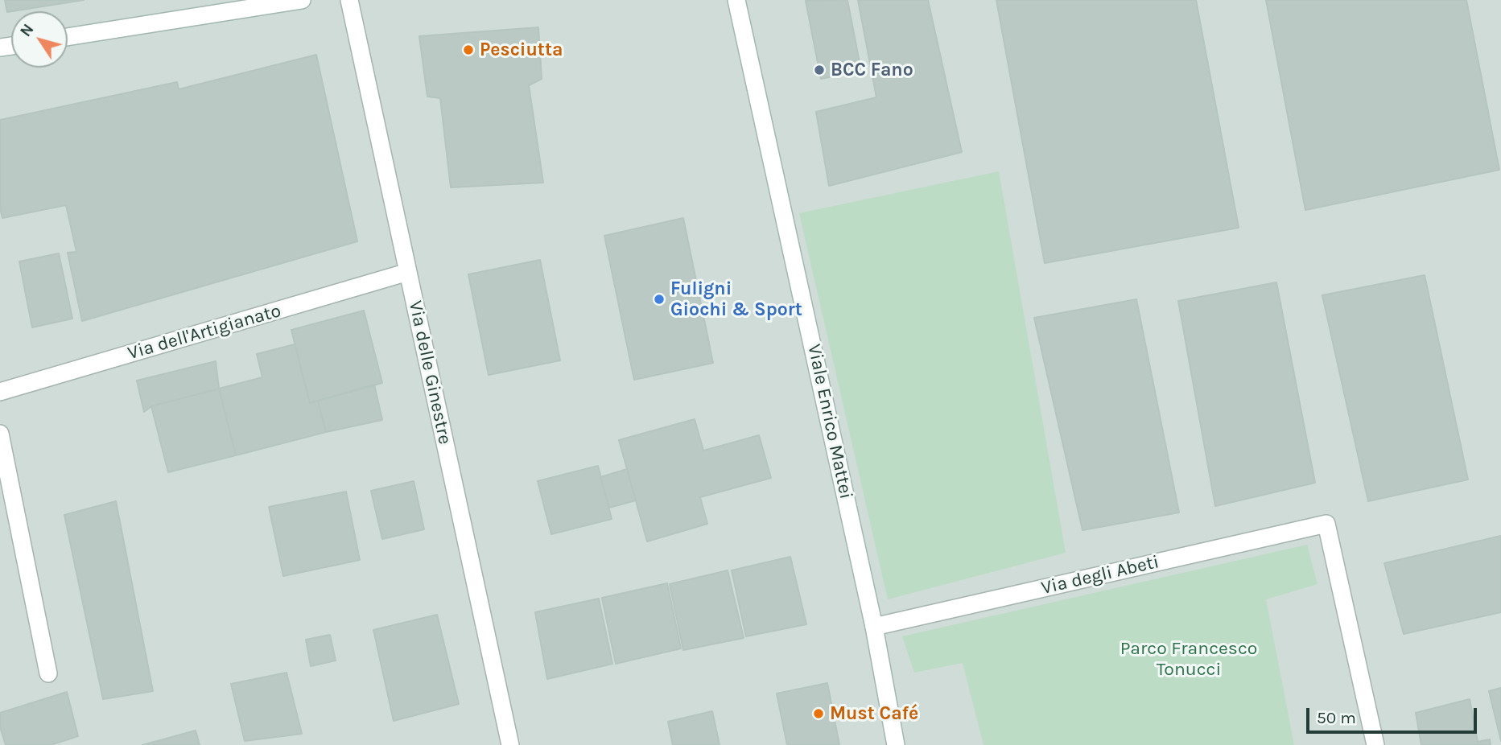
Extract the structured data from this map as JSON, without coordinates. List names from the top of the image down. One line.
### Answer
{"streets":{"street":["Via dell'Artigianato","Via delle Ginestre","Viale Enrico Mattei","Via degli Abeti"]},"crossings":[["Via dell'Artigianato","Via delle Ginestre"],["Viale Enrico Mattei","Via degli Abeti"]],"parks":["Parco Francesco Tonucci"],"places":["Pesciutta","BCC Fano","Fuligni Giochi & Sport","Must Café"],"scale_bar":"50 m","north":"top left"}
